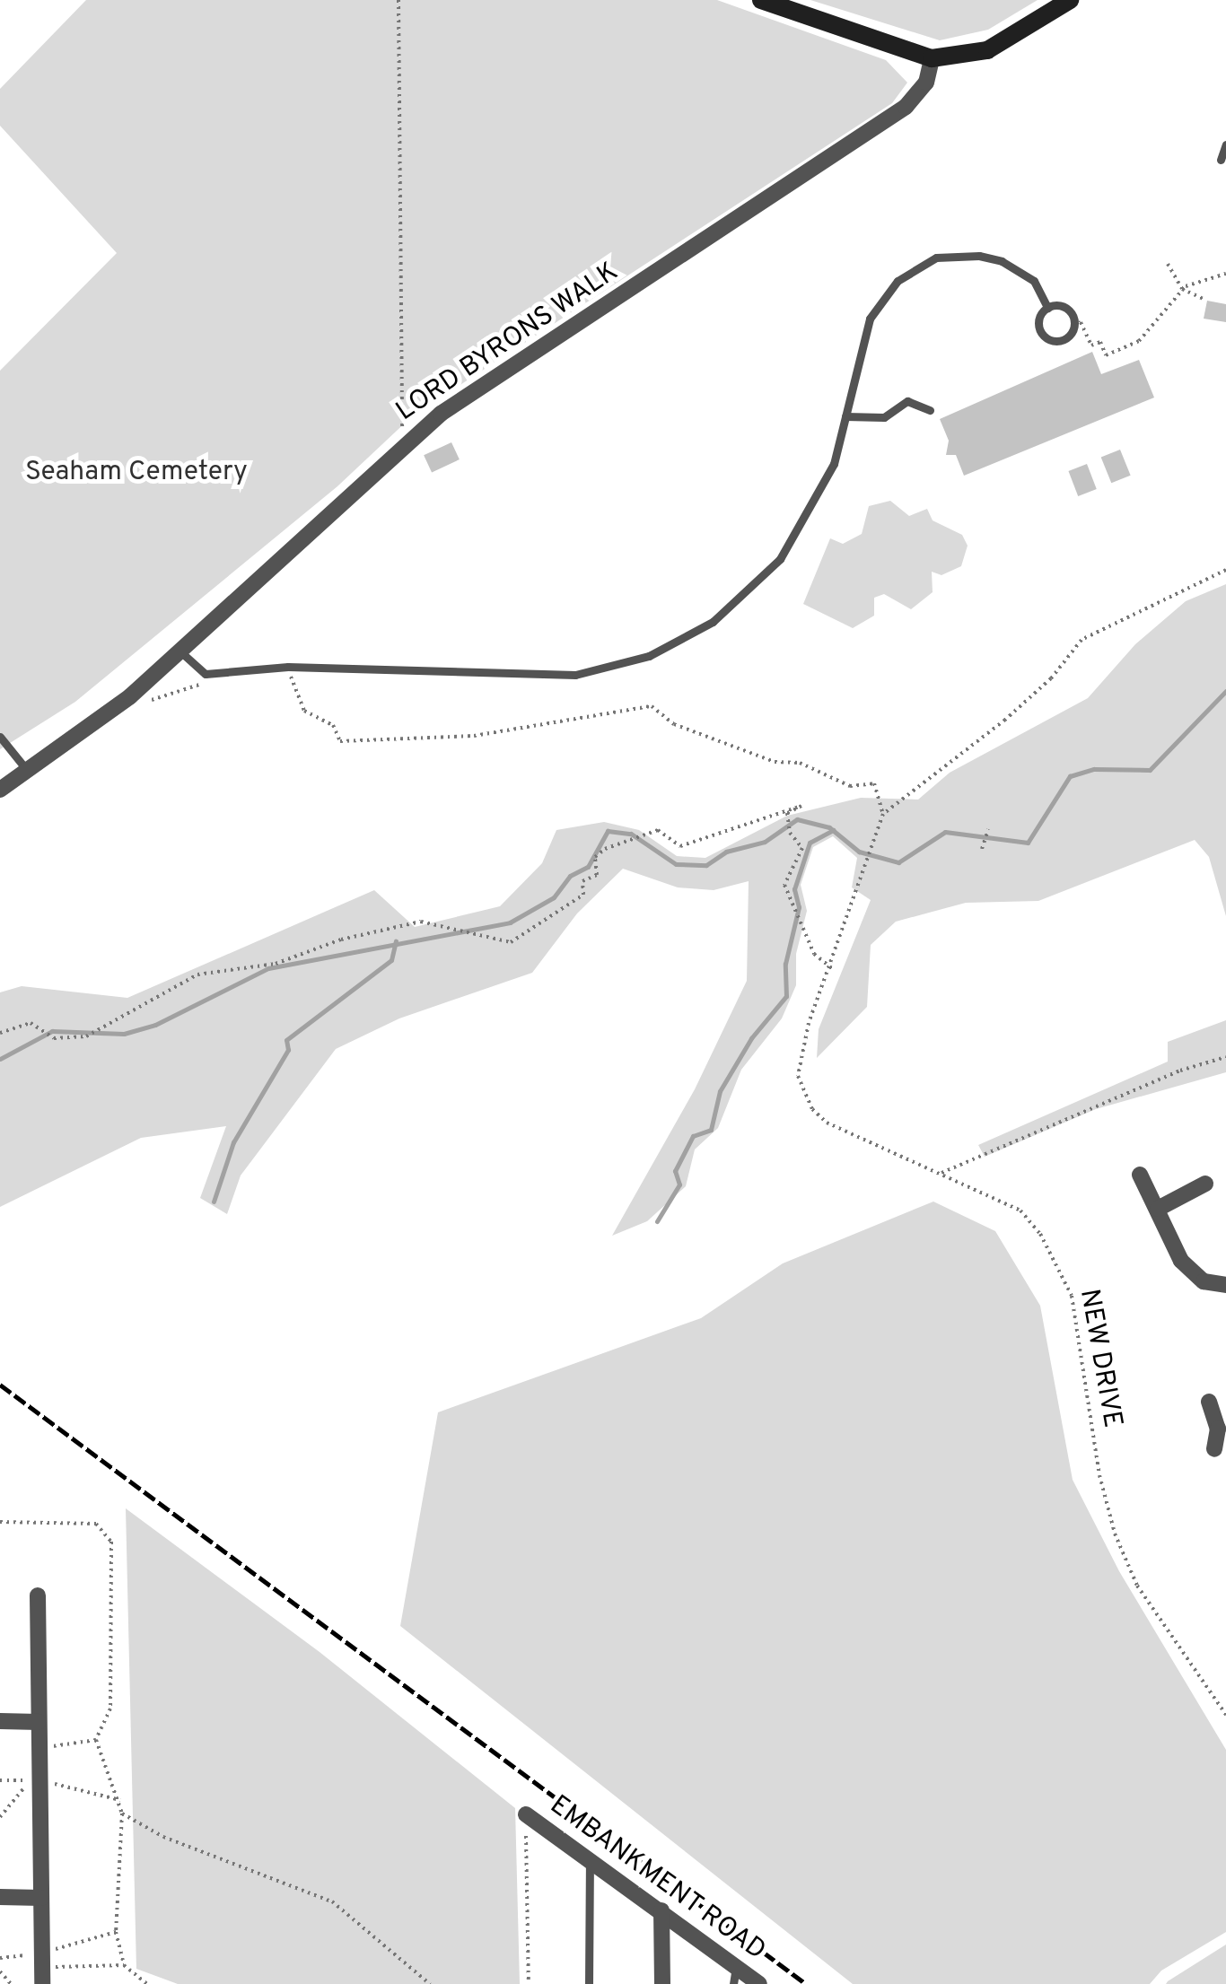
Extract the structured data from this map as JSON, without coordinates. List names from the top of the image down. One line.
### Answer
{"streets":{"street":["LORD BYRONS WALK","EMBANKMENT ROAD"],"path":["NEW DRIVE"]},"parks":["Seaham Cemetery"]}
